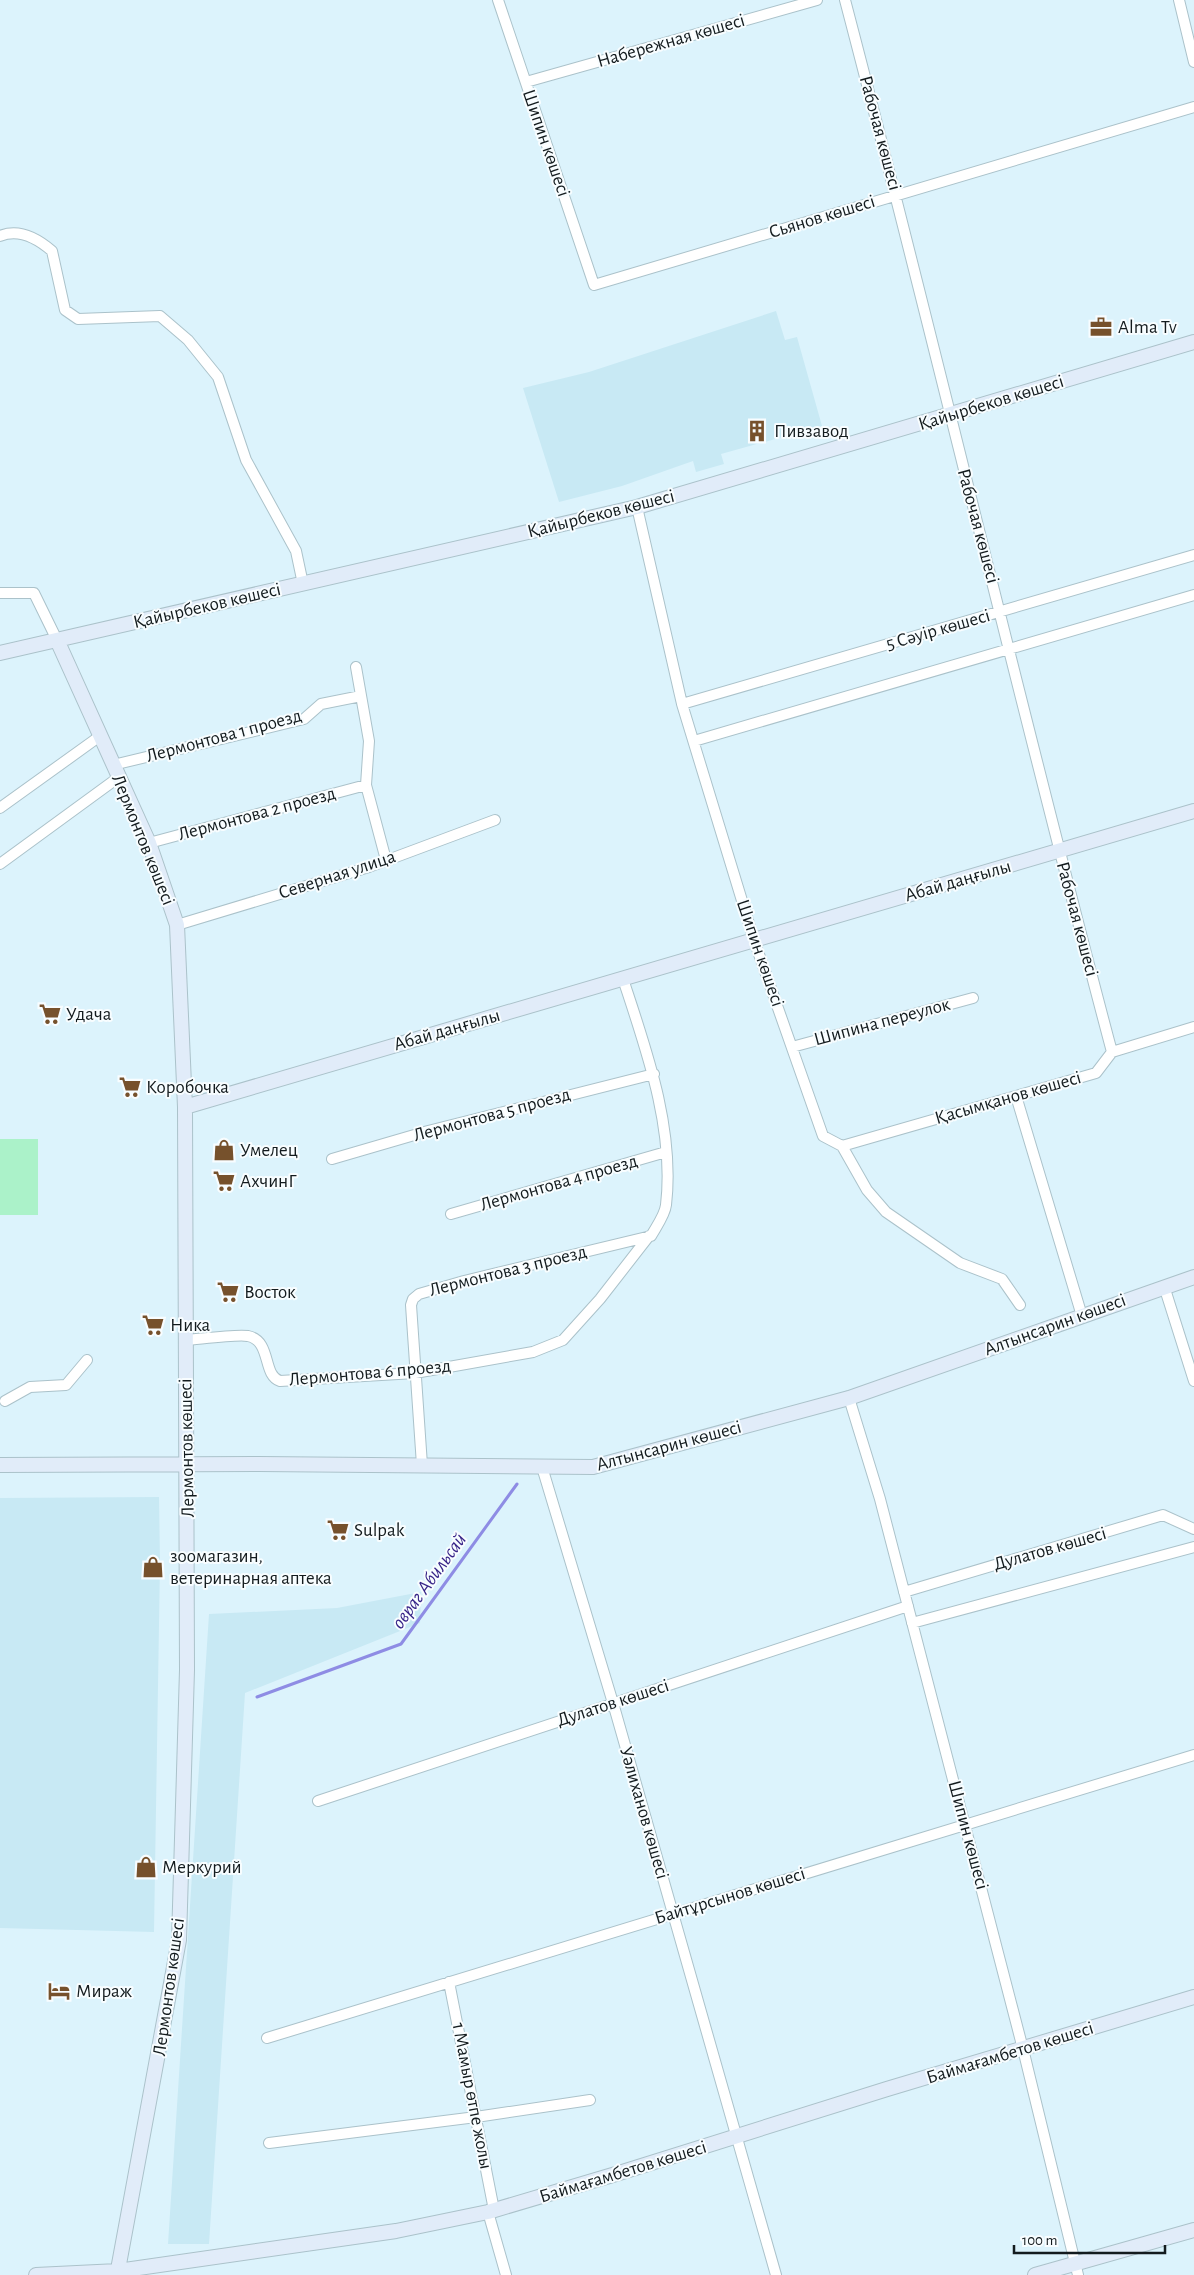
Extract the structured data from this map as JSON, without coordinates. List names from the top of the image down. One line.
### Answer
{"streets":{"street":["Набережная көшесі","Рабочая көшесі","Шипин көшесі","Сьянов көшесі","Қайырбеков көшесі","5 Сәуір көшесі","Лермонтова 1 проезд","Лермонтова 2 проезд","Лермонтов көшесі","Северная улица","Абай даңғылы","Шипина переулок","Қасымқанов көшесі","Лермонтова 5 проезд","Лермонтова 4 проезд","Лермонтова 3 проезд","Алтынсарин көшесі","Лермонтова 6 проезд","Дулатов көшесі","Уәлиханов көшесі","Байтұрсынов көшесі","Баймағамбетов көшесі","1 Мамыр өтпе жолы"]},"crossings":[["Набережная көшесі","Шипин көшесі"],["Рабочая көшесі","Сьянов көшесі"],["Рабочая көшесі","Қайырбеков көшесі"],["Рабочая көшесі","5 Сәуір көшесі"],["Рабочая көшесі","Абай даңғылы"],["Рабочая көшесі","Қасымқанов көшесі"],["Шипин көшесі","Сьянов көшесі"],["Шипин көшесі","Қайырбеков көшесі"],["Шипин көшесі","5 Сәуір көшесі"],["Шипин көшесі","Абай даңғылы"],["Шипин көшесі","Шипина переулок"],["Шипин көшесі","Қасымқанов көшесі"],["Шипин көшесі","Алтынсарин көшесі"],["Шипин көшесі","Дулатов көшесі"],["Шипин көшесі","Байтұрсынов көшесі"],["Шипин көшесі","Баймағамбетов көшесі"],["Қайырбеков көшесі","Лермонтов көшесі"],["Лермонтова 1 проезд","Лермонтов көшесі"],["Лермонтова 2 проезд","Лермонтов көшесі"],["Лермонтов көшесі","Северная улица"],["Лермонтов көшесі","Абай даңғылы"],["Лермонтов көшесі","Алтынсарин көшесі"],["Лермонтов көшесі","Лермонтова 6 проезд"],["Лермонтов көшесі","Баймағамбетов көшесі"],["Абай даңғылы","Лермонтова 6 проезд"],["Лермонтова 5 проезд","Лермонтова 6 проезд"],["Лермонтова 4 проезд","Лермонтова 6 проезд"],["Лермонтова 3 проезд","Алтынсарин көшесі"],["Лермонтова 3 проезд","Лермонтова 6 проезд"],["Алтынсарин көшесі","Уәлиханов көшесі"],["Дулатов көшесі","Уәлиханов көшесі"],["Уәлиханов көшесі","Байтұрсынов көшесі"],["Уәлиханов көшесі","Баймағамбетов көшесі"],["Байтұрсынов көшесі","1 Мамыр өтпе жолы"],["Баймағамбетов көшесі","1 Мамыр өтпе жолы"]],"water":["овраг Абильсай"],"places":{"office":["Alma Tv"],"building":["Пивзавод"],"supermarket":["Удача","Коробочка","АхчинГ","Восток","Ника","Sulpak"],"shop":["Умелец","зоомагазин, ветеринарная аптека","Меркурий"],"hotel":["Мираж"]},"scale_bar":"100 m"}
